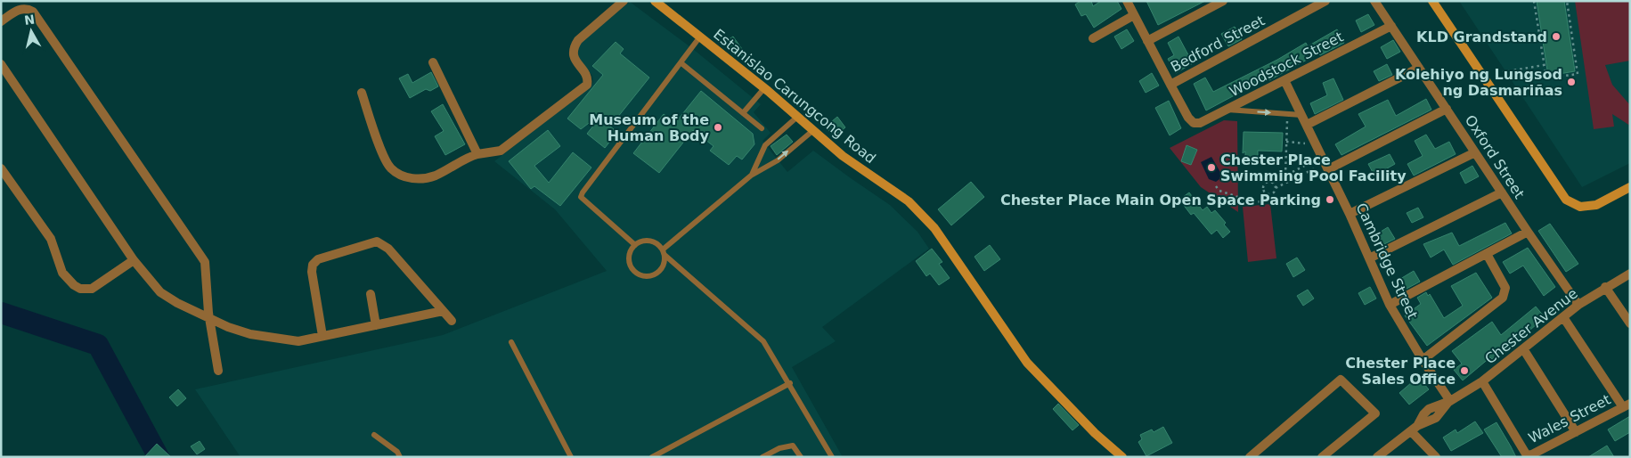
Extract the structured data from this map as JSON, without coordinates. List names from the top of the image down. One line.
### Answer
{"streets":{"street":["Bedford Street","Woodstock Street","Estanislao Carungcong Road","Oxford Street","Cambridge Street","Chester Avenue","Wales Street"]},"crossings":[["Bedford Street","Woodstock Street"],["Woodstock Street","Oxford Street"],["Woodstock Street","Cambridge Street"],["Oxford Street","Chester Avenue"],["Cambridge Street","Chester Avenue"],["Chester Avenue","Wales Street"]],"places":["KLD Grandstand","Kolehiyo ng Lungsod ng Dasmariñas","Museum of the Human Body","Chester Place Swimming Pool Facility","Chester Place Main Open Space Parking","Chester Place Sales Office"],"north":"top"}
